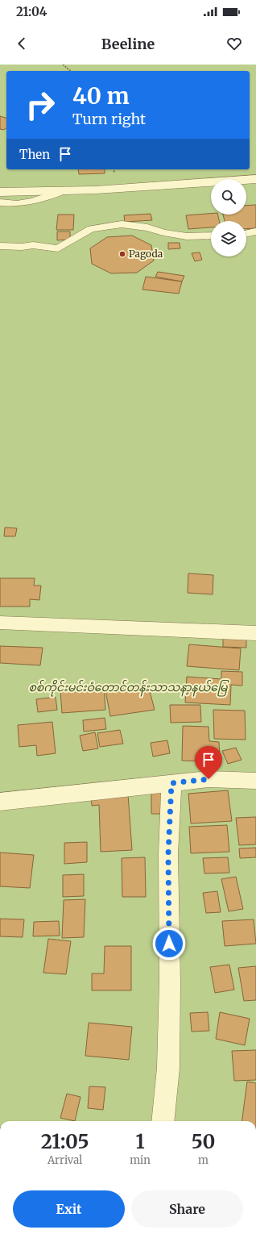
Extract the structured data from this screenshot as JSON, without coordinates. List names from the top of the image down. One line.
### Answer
{"parks":["စစ်ကိုင်းမင်းဝံတောင်တန်းသာသနာ့နယ်မြေ"],"places":["Pagoda"],"page":{"status":"21:04","header":"Beeline","turn":["40 m","Turn right"],"then":"Then","eta":["21:05","Arrival","1","min","50","m"],"buttons":["Exit","Share"]}}
